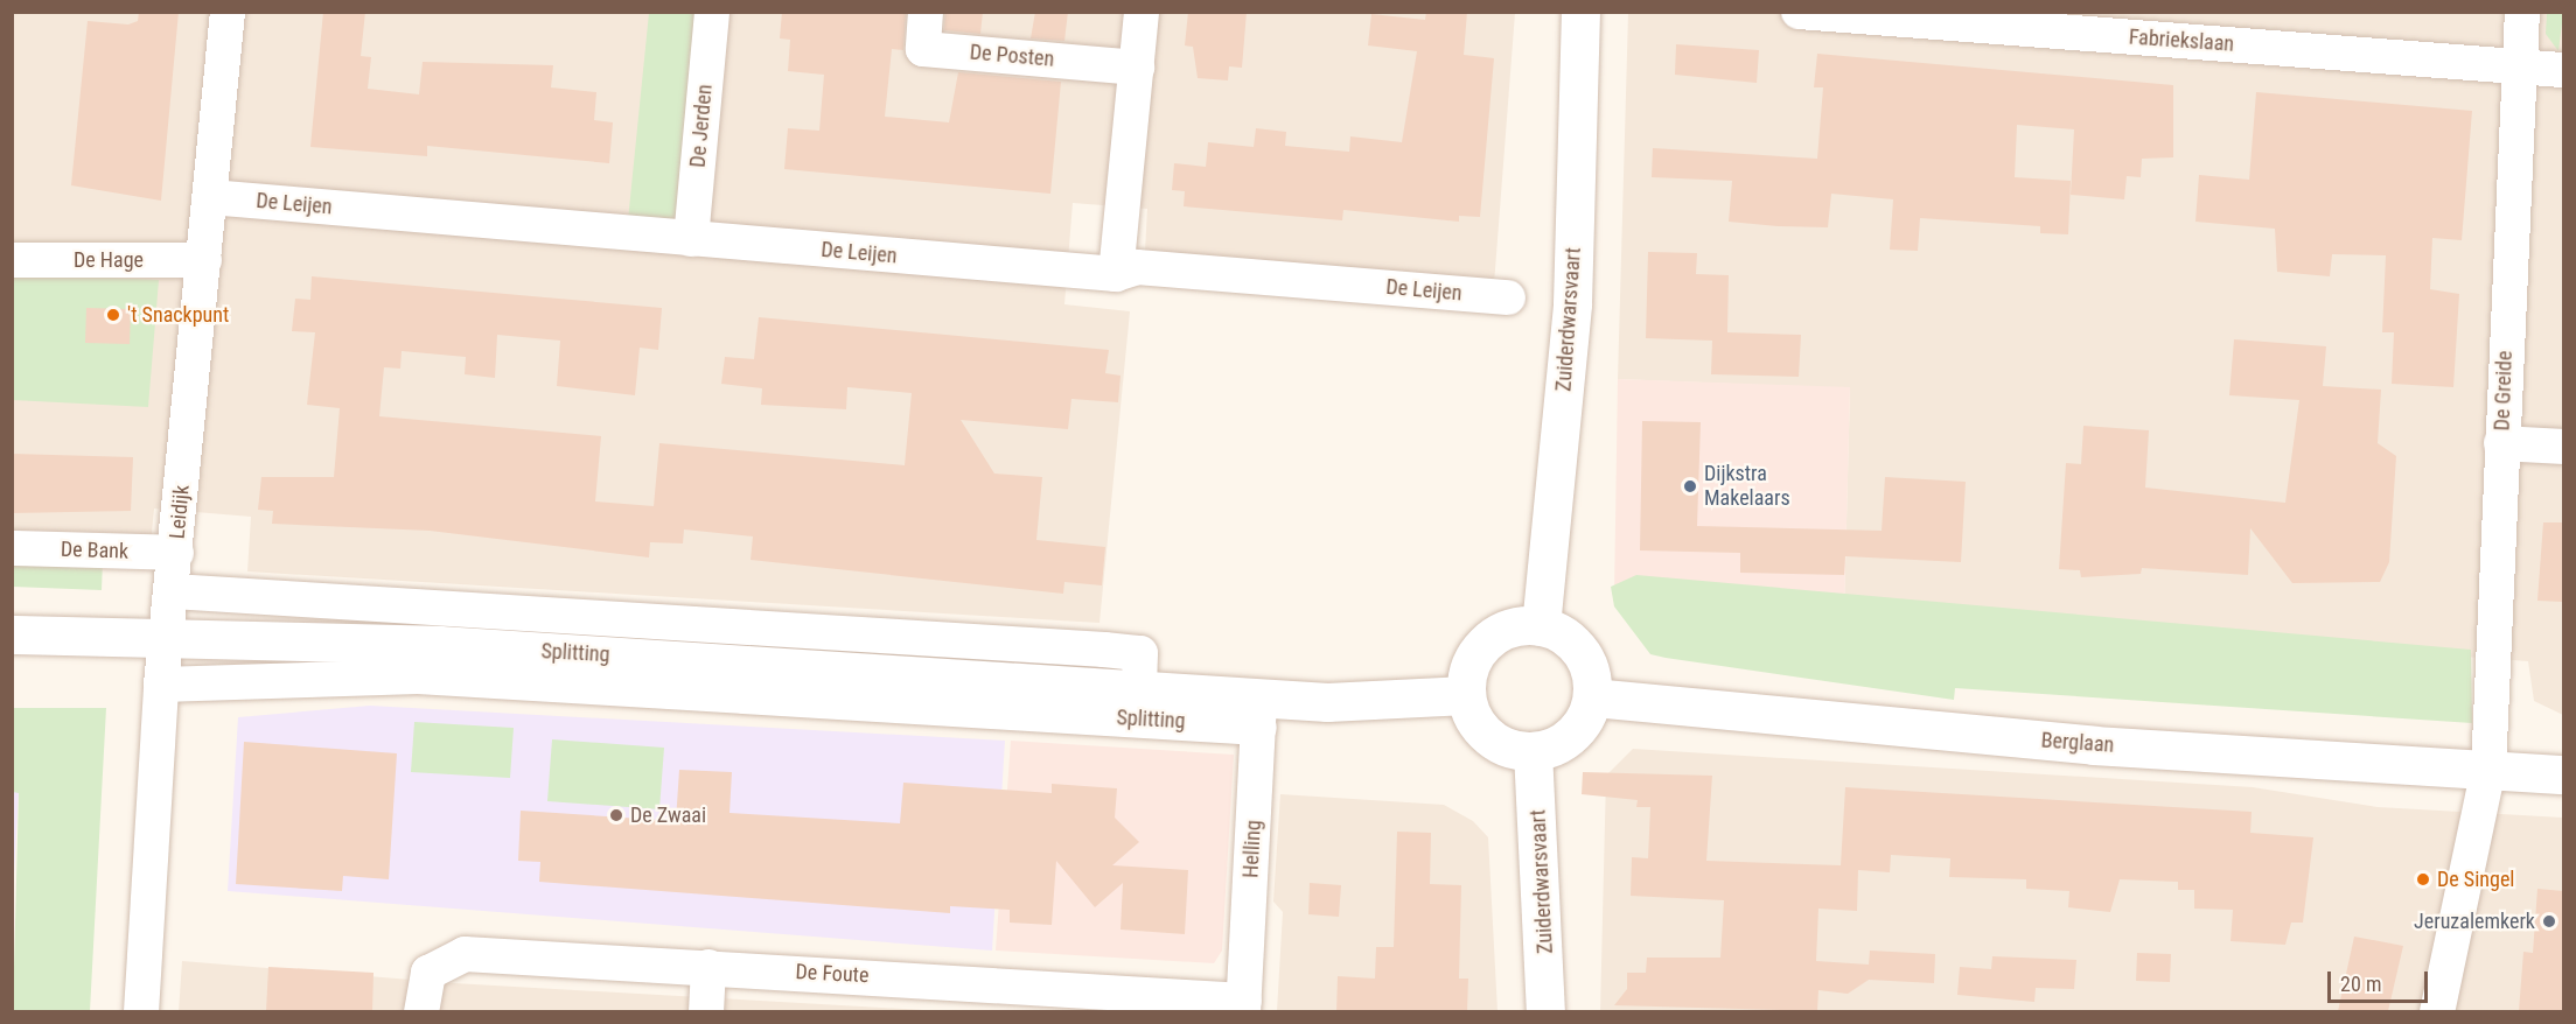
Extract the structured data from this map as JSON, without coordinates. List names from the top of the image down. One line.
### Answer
{"streets":{"main road":["Zuiderdwarsvaart","Splitting","Berglaan"],"street":["Fabriekslaan","De Posten","De Jerden","De Leijen","De Hage","De Greide","Leidijk","De Bank","Helling","De Foute"]},"crossings":[["Fabriekslaan","De Greide"],["De Jerden","De Leijen"],["De Leijen","Leidijk"],["De Hage","Leidijk"],["Zuiderdwarsvaart","Splitting"],["Zuiderdwarsvaart","Berglaan"],["De Greide","Berglaan"],["Leidijk","De Bank"],["Leidijk","Splitting"],["Splitting","Berglaan"],["Splitting","Helling"],["Helling","De Foute"]],"places":["'t Snackpunt","Dijkstra Makelaars","De Zwaai","De Singel","Jeruzalemkerk"],"scale_bar":"20 m"}
